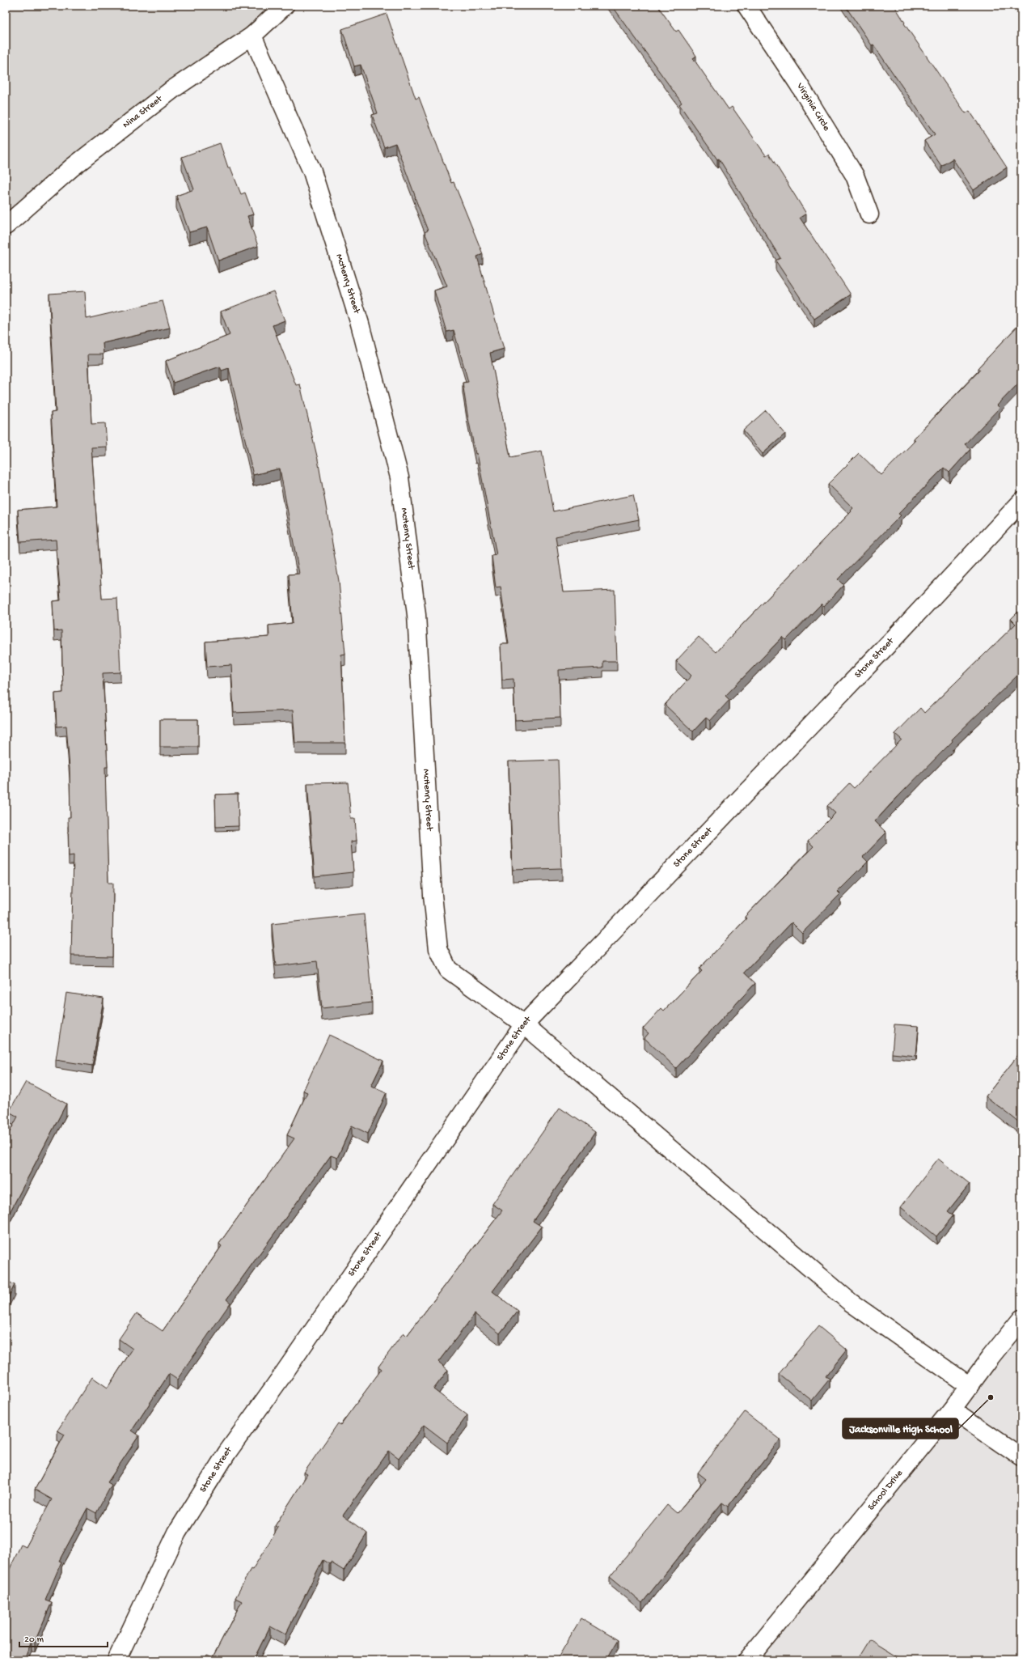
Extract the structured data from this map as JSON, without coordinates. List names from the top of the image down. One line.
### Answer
{"streets":{"street":["Virginia Circle","Nina Street","McHenry Street","Stone Street","School Drive"]},"crossings":[["Nina Street","McHenry Street"],["McHenry Street","Stone Street"],["McHenry Street","School Drive"]],"places":["Jacksonville High School"],"scale_bar":"20 m"}
